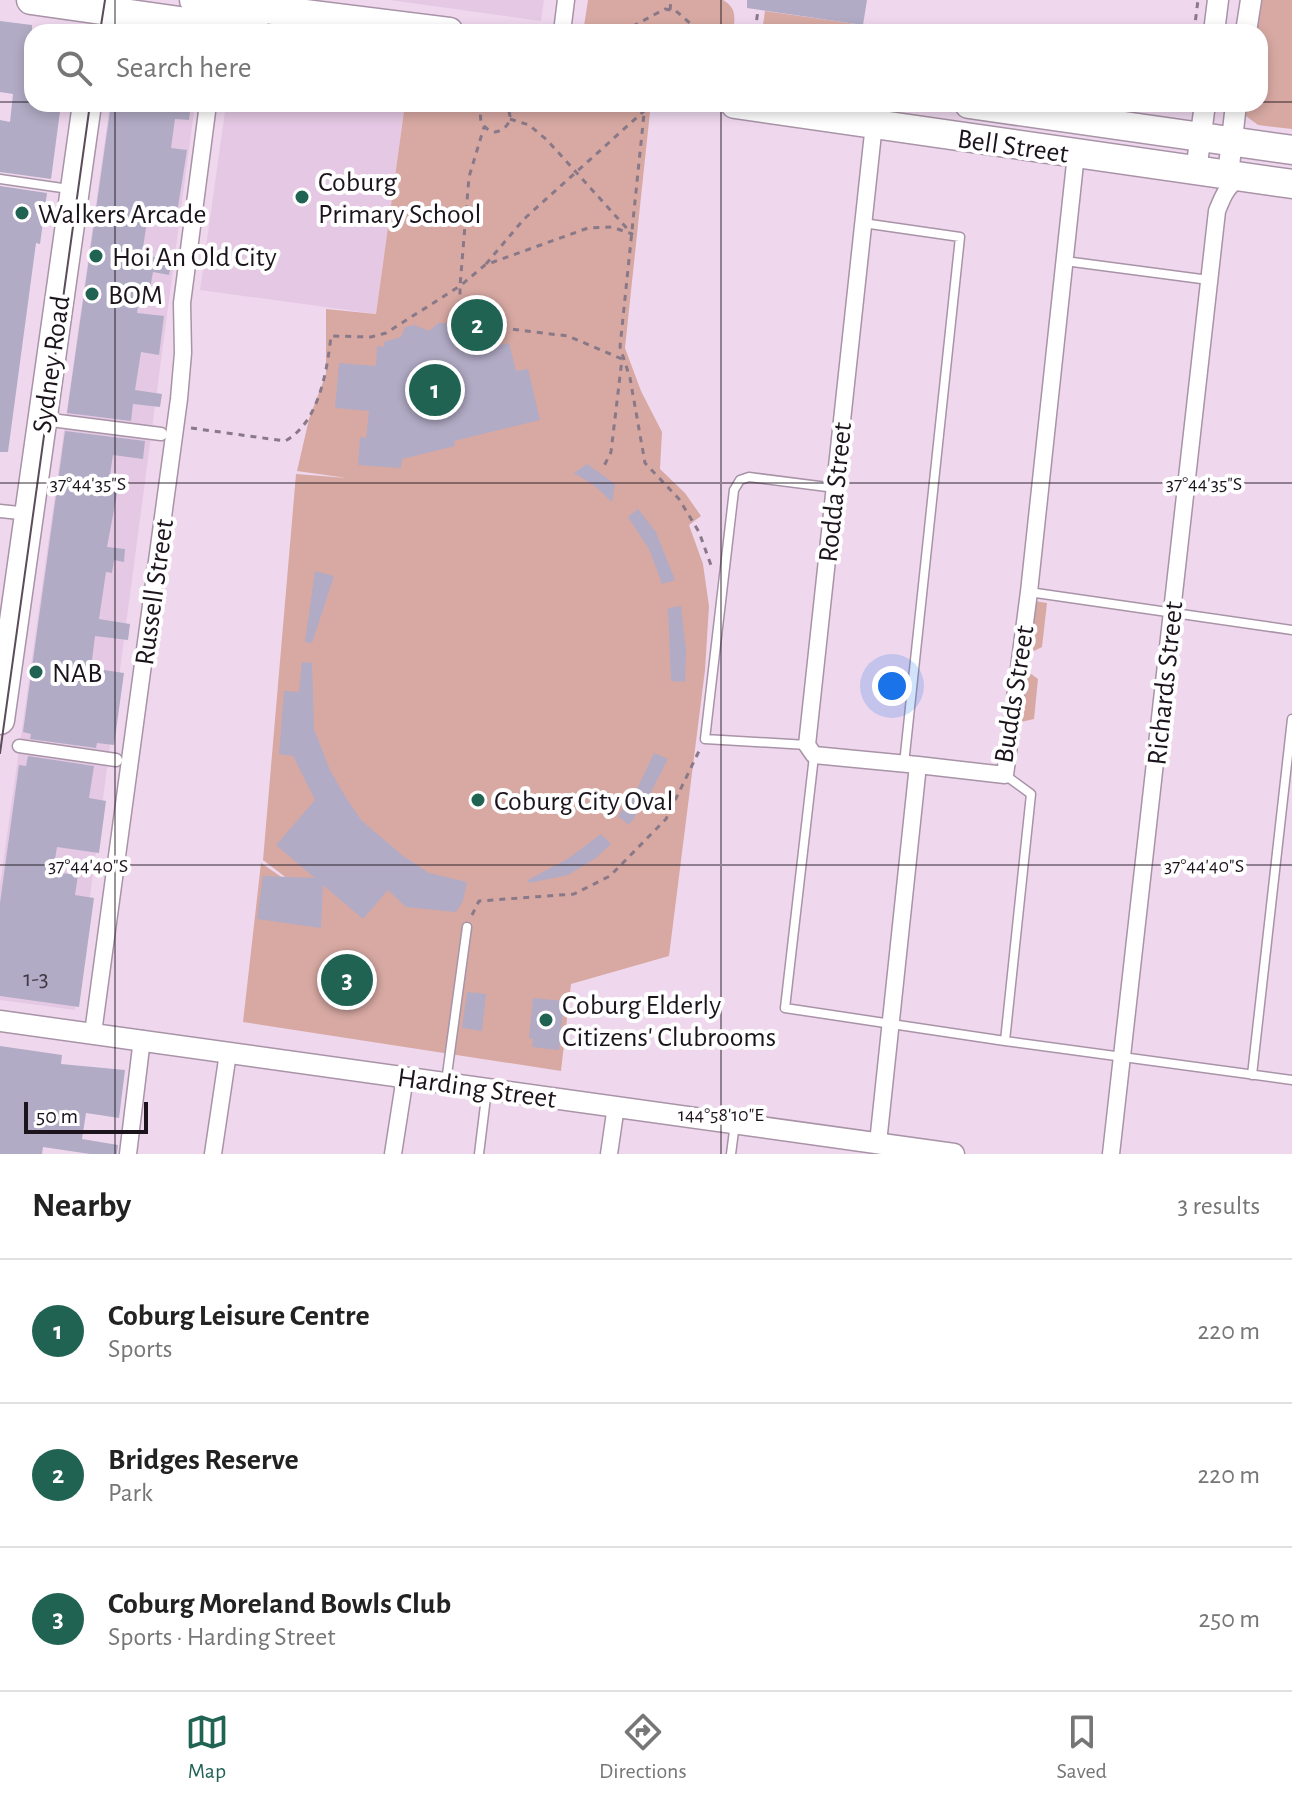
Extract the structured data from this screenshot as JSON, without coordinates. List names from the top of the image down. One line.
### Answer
{"streets":{"highway":["Bell Street","Sydney Road"],"street":["Rodda Street","Russell Street","Richards Street","Budds Street","Harding Street"]},"crossings":[["Bell Street","Rodda Street"],["Bell Street","Richards Street"],["Bell Street","Budds Street"],["Russell Street","Harding Street"]],"places":["Coburg Primary School","Walkers Arcade","Hoi An Old City","BOM","NAB","Coburg City Oval","Coburg Elderly Citizens' Clubrooms"],"house_numbers":["1-3"],"scale_bar":"50 m","page":{"search":"Search here","pins":["2","1","3"],"scale":"50 m","heading":["Nearby","3 results"],"list":[{"mark":"1","name":"Coburg Leisure Centre","note":"Sports","value":"220 m"},{"mark":"2","name":"Bridges Reserve","note":"Park","value":"220 m"},{"mark":"3","name":"Coburg Moreland Bowls Club","note":"Sports · Harding Street","value":"250 m"}],"nav":["Map","Directions","Saved"]},"coordinates":["37°44'35\"S","37°44'40\"S","144°58'10\"E"]}
